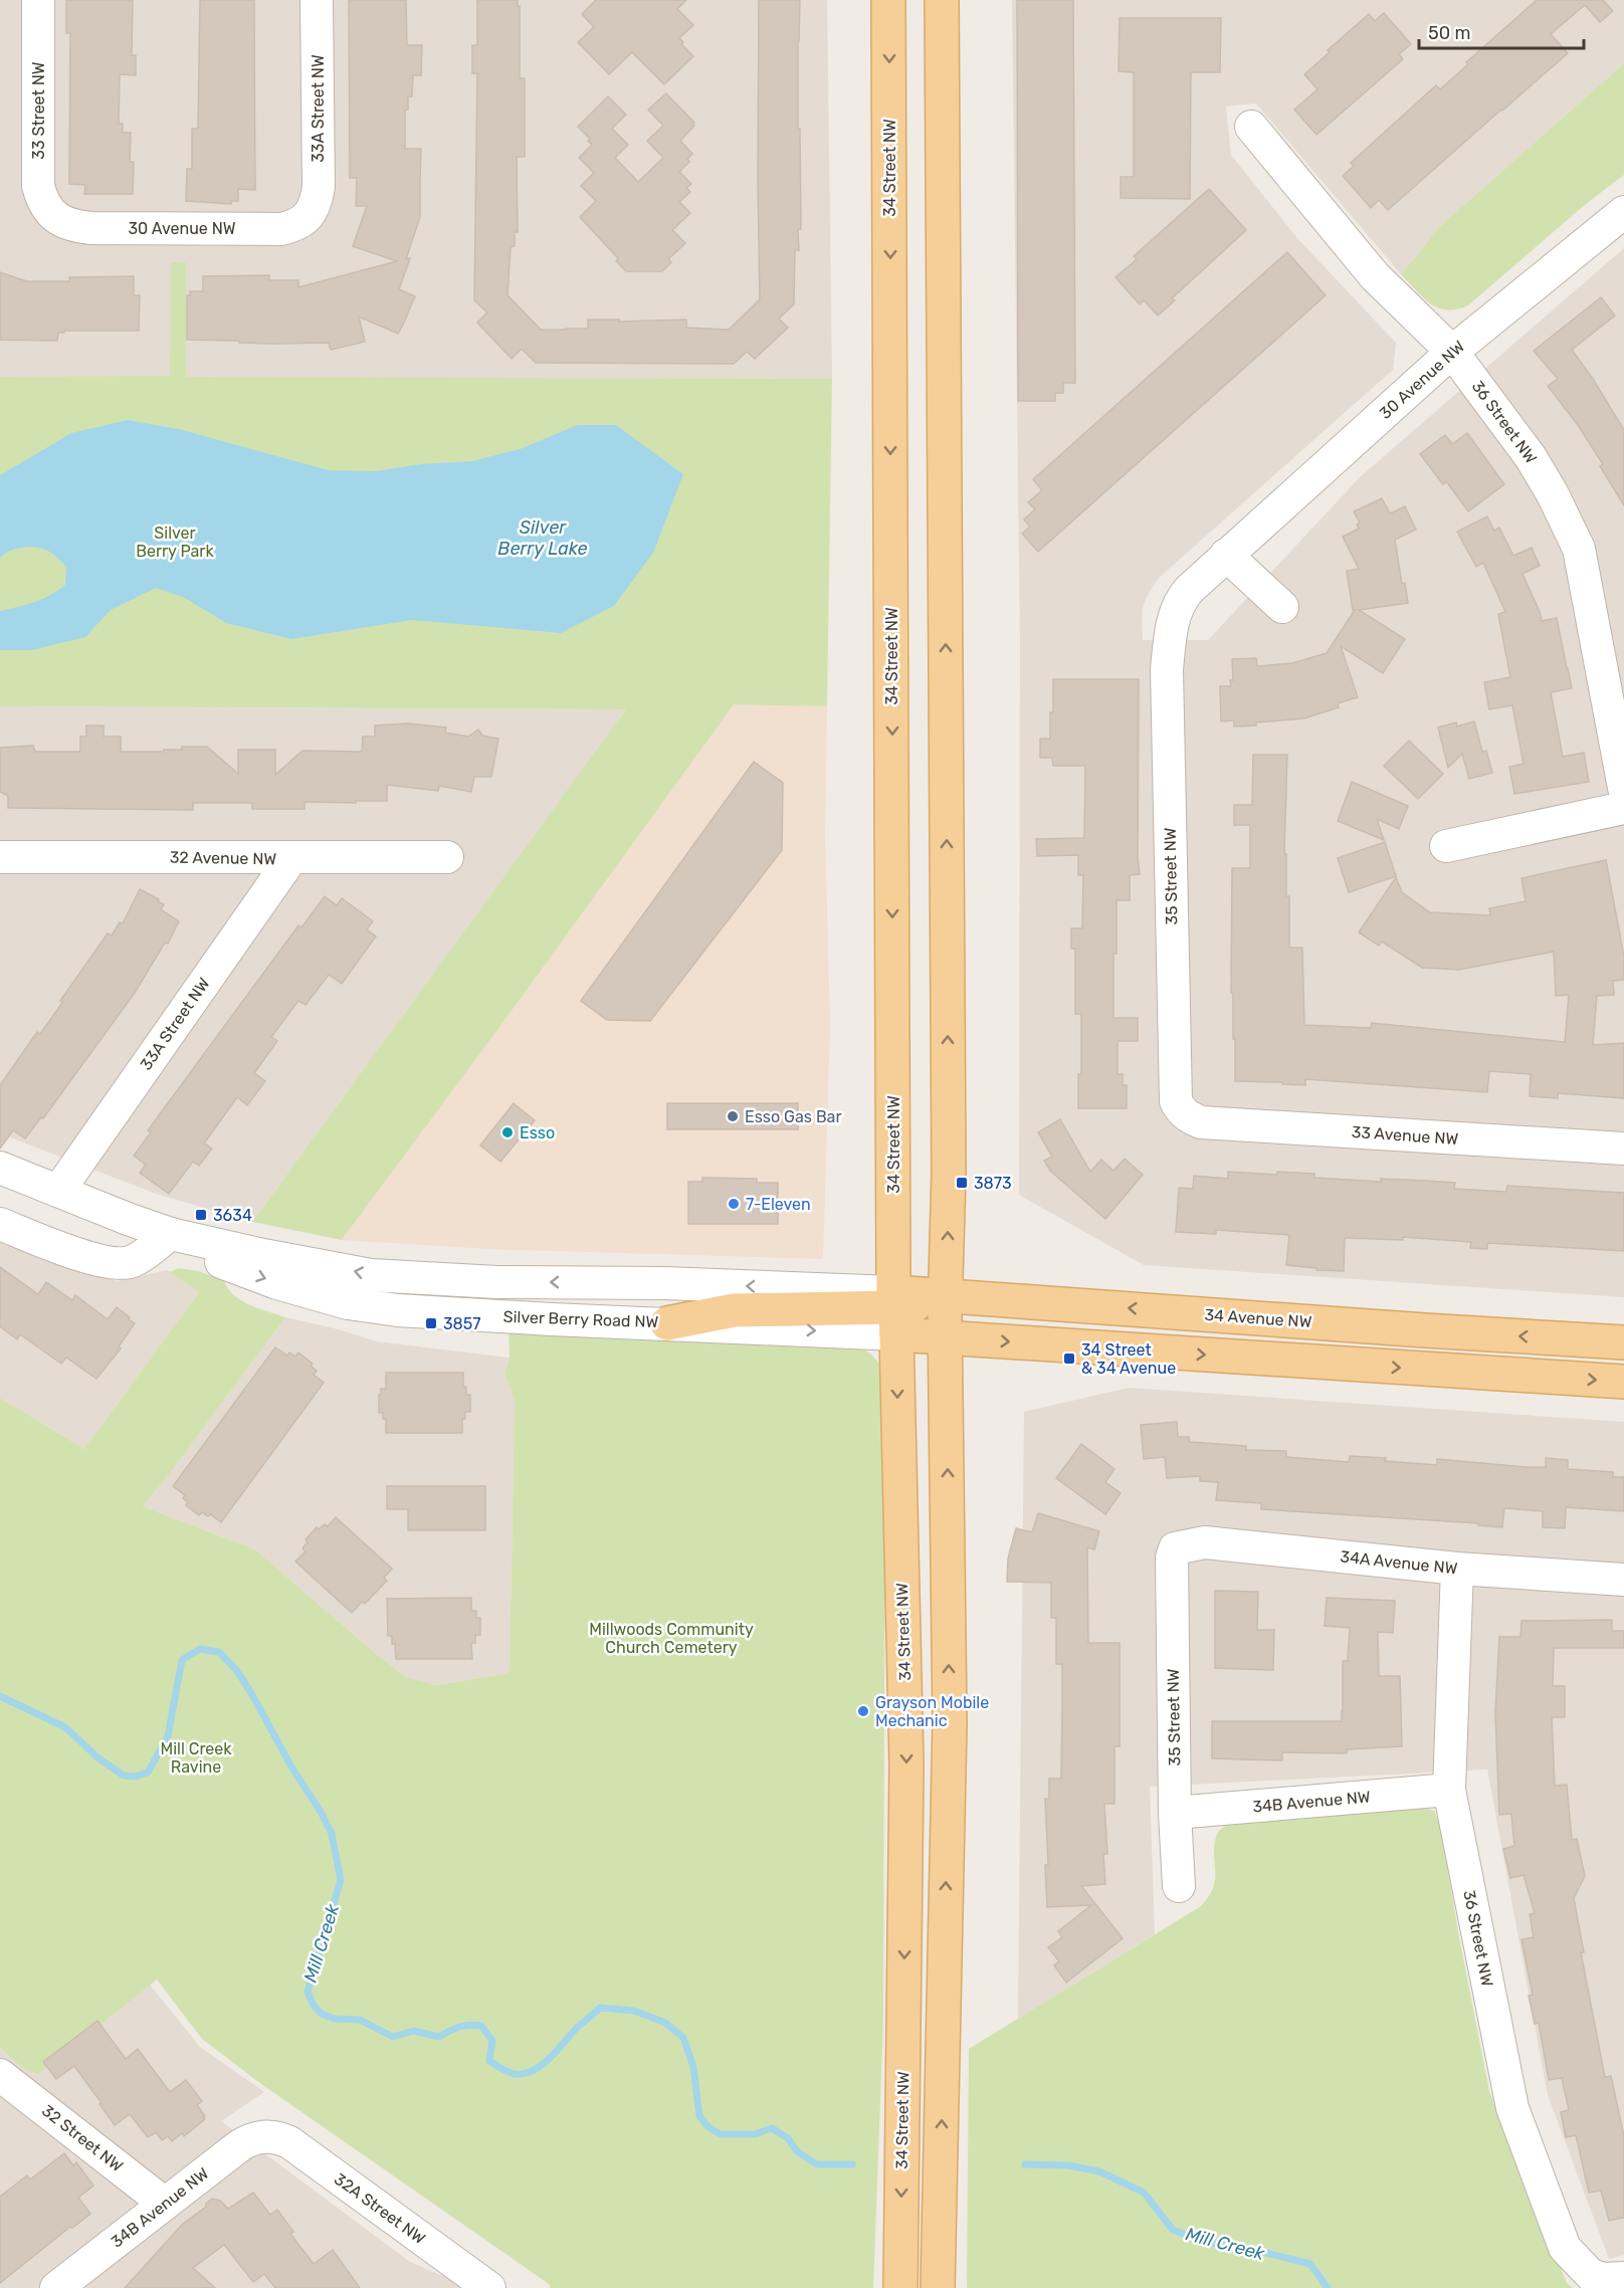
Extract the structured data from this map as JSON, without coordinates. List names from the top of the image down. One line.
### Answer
{"streets":{"main road":["34 Street NW","34 Avenue NW"],"street":["33A Street NW","33 Street NW","30 Avenue NW","36 Street NW","32 Avenue NW","35 Street NW","33 Avenue NW","Silver Berry Road NW","34A Avenue NW","34B Avenue NW","32 Street NW","32A Street NW"]},"crossings":[["33A Street NW","30 Avenue NW"],["33A Street NW","32 Avenue NW"],["33A Street NW","Silver Berry Road NW"],["33 Street NW","30 Avenue NW"],["34 Street NW","Silver Berry Road NW"],["30 Avenue NW","36 Street NW"],["30 Avenue NW","35 Street NW"],["36 Street NW","34A Avenue NW"],["36 Street NW","34B Avenue NW"],["35 Street NW","33 Avenue NW"],["35 Street NW","34A Avenue NW"],["35 Street NW","34B Avenue NW"],["34B Avenue NW","32 Street NW"],["34B Avenue NW","32A Street NW"]],"water":["Silver Berry Lake","Mill Creek"],"parks":["Silver Berry Park","Millwoods Community Church Cemetery","Mill Creek Ravine"],"places":{"other":["Esso Gas Bar","Esso","7-Eleven","Grayson Mobile Mechanic"],"transit":["3873","3634","3857","34 Street & 34 Avenue"]},"scale_bar":"50 m"}
